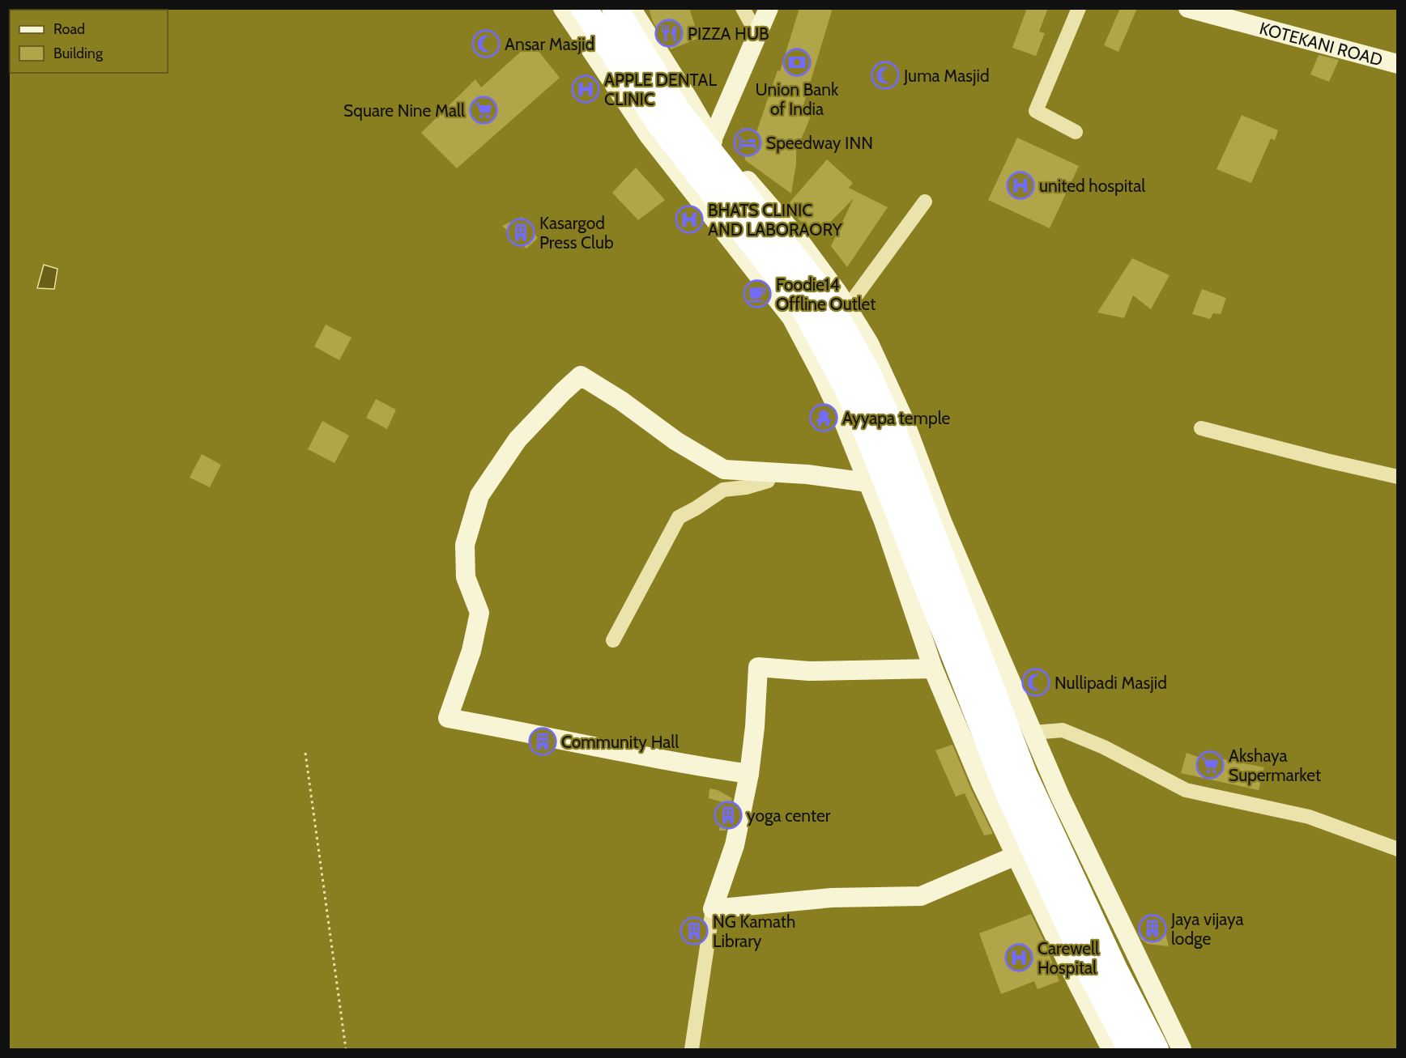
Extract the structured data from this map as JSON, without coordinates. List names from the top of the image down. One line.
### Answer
{"streets":{"street":["KOTEKANI ROAD"]},"places":{"restaurant":["PIZZA HUB"],"mosque":["Ansar Masjid","Juma Masjid","Nullipadi Masjid"],"bank":["Union Bank of India"],"hospital":["APPLE DENTAL CLINIC","united hospital","BHATS CLINIC AND LABORAORY","Carewell Hospital"],"supermarket":["Square Nine Mall","Akshaya Supermarket"],"hotel":["Speedway INN"],"building":["Kasargod Press Club","Community Hall","yoga center","Jaya vijaya lodge","NG Kamath Library"],"cafe":["Foodie14 Offline Outlet"],"temple":["Ayyapa temple"]},"legend":["Road","Building"]}
